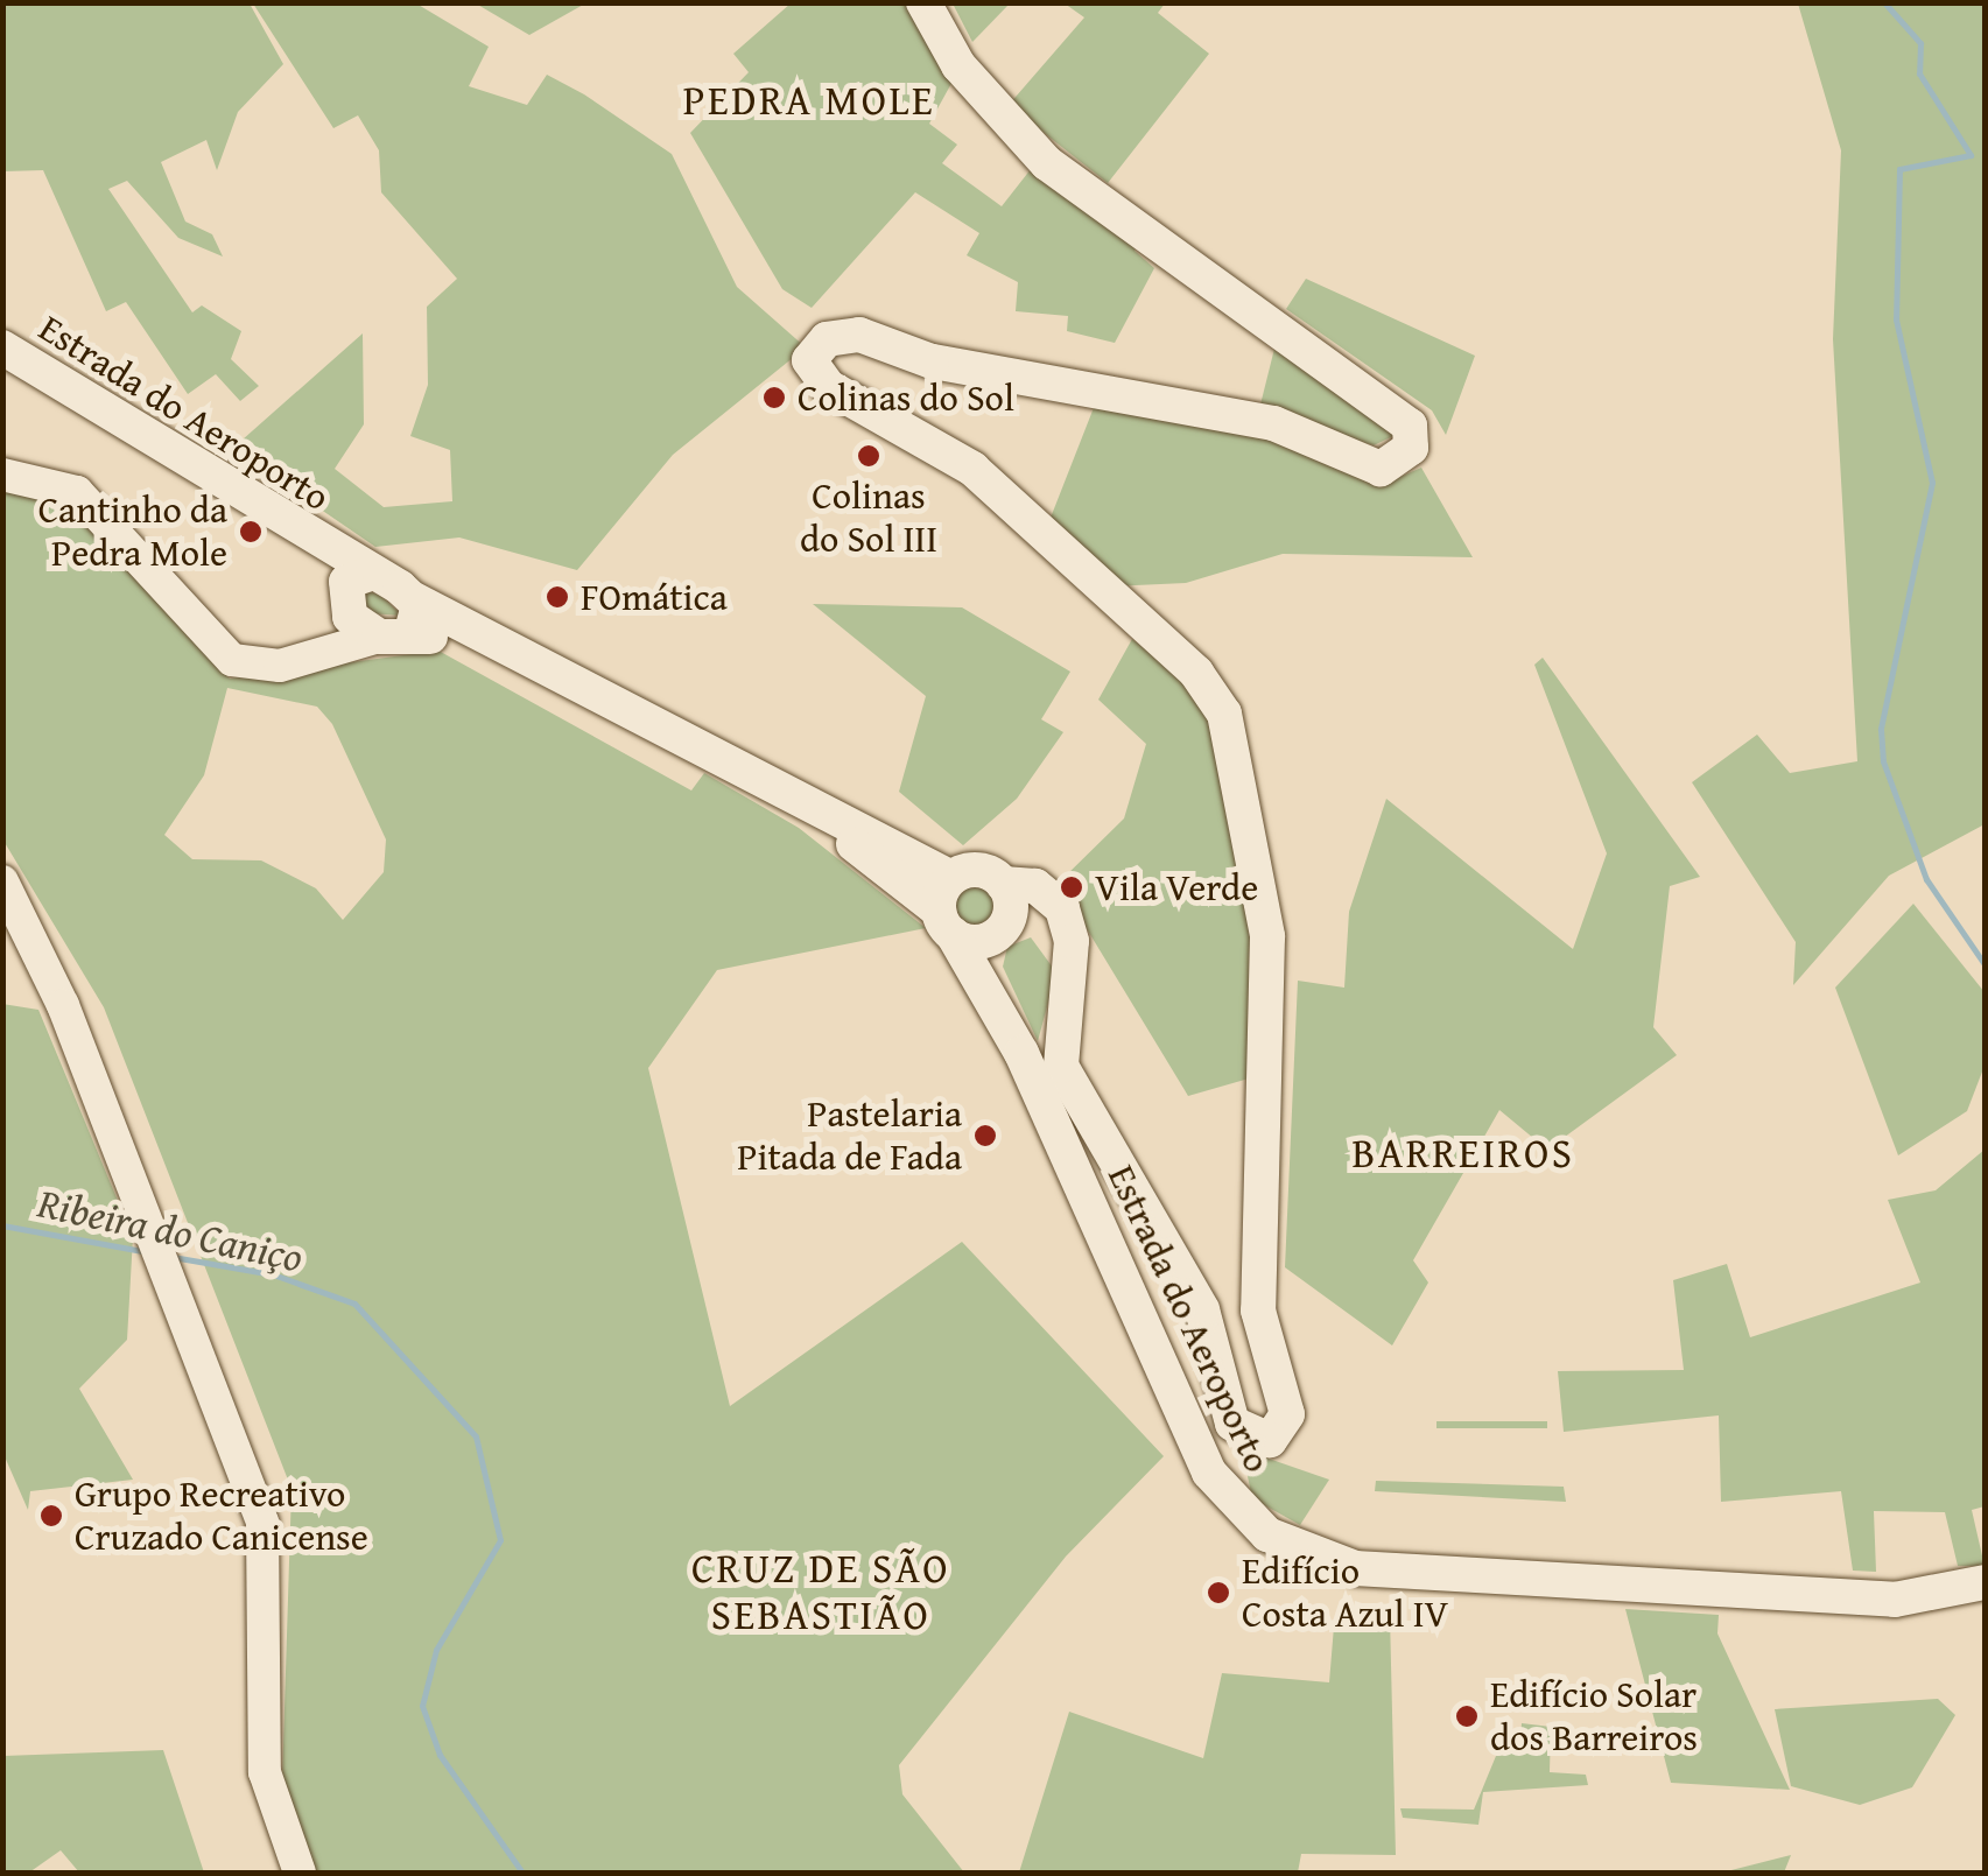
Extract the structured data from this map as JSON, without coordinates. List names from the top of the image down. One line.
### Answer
{"streets":{"main road":["Estrada do Aeroporto"]},"districts":["PEDRA MOLE","BARREIROS","CRUZ DE SÃO SEBASTIÃO"],"water":["Ribeira do Caniço"],"places":["Colinas do Sol","Colinas do Sol III","Cantinho da Pedra Mole","FOmática","Vila Verde","Pastelaria Pitada de Fada","Grupo Recreativo Cruzado Canicense","Edifício Costa Azul IV","Edifício Solar dos Barreiros"]}
